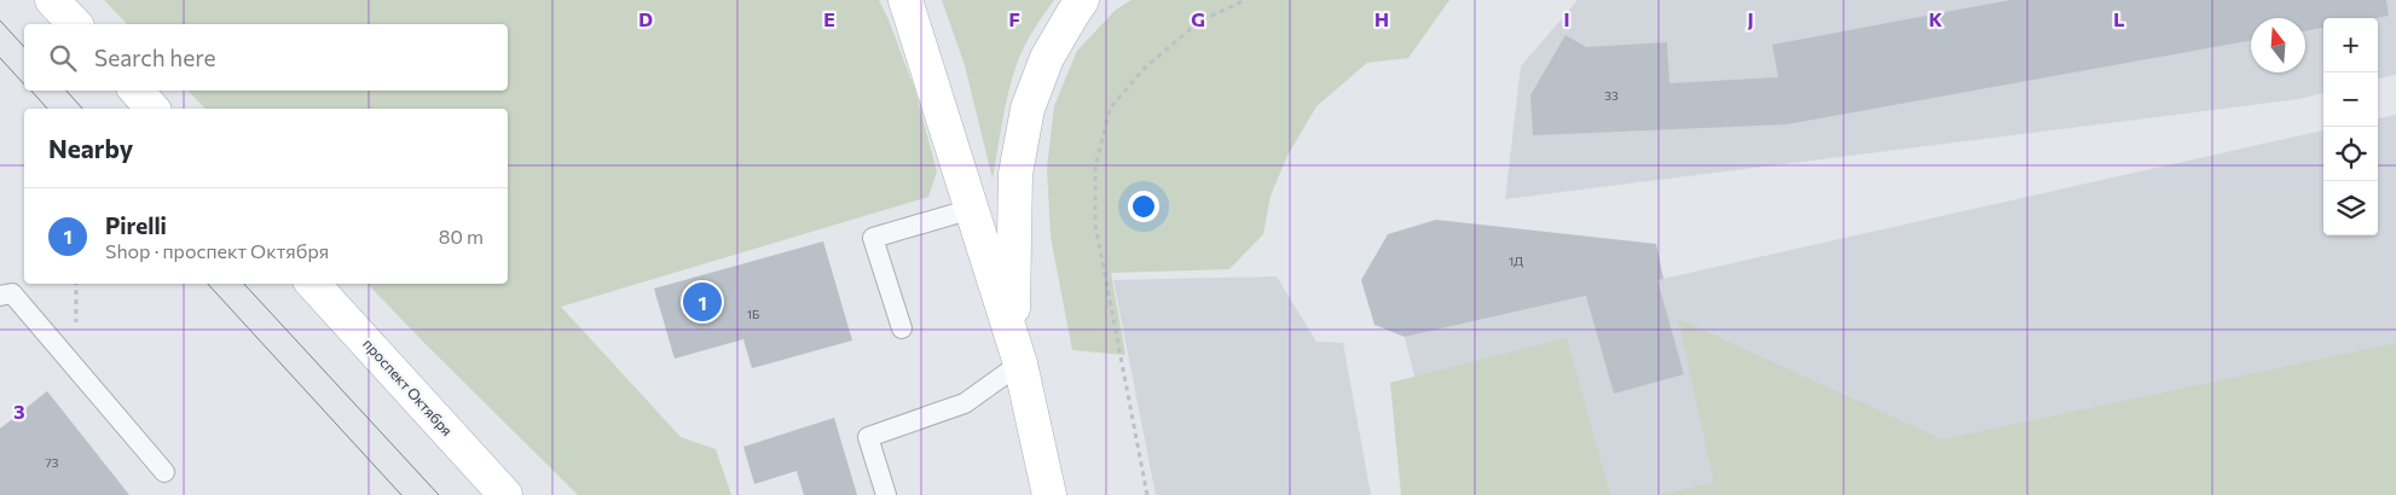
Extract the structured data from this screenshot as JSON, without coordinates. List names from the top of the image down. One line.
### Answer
{"streets":{"main road":["проспект Октября"]},"house_numbers":["33","1Д","1Б","73"],"north":"top","page":{"map_buttons":["+","−"],"search":"Search here","heading":"Nearby","list":[{"mark":"1","name":"Pirelli","note":"Shop · проспект Октября","value":"80 m"}],"pins":"1"},"grid":{"columns":["D","E","F","G","H","I","J","K","L"],"rows":["3"]}}
